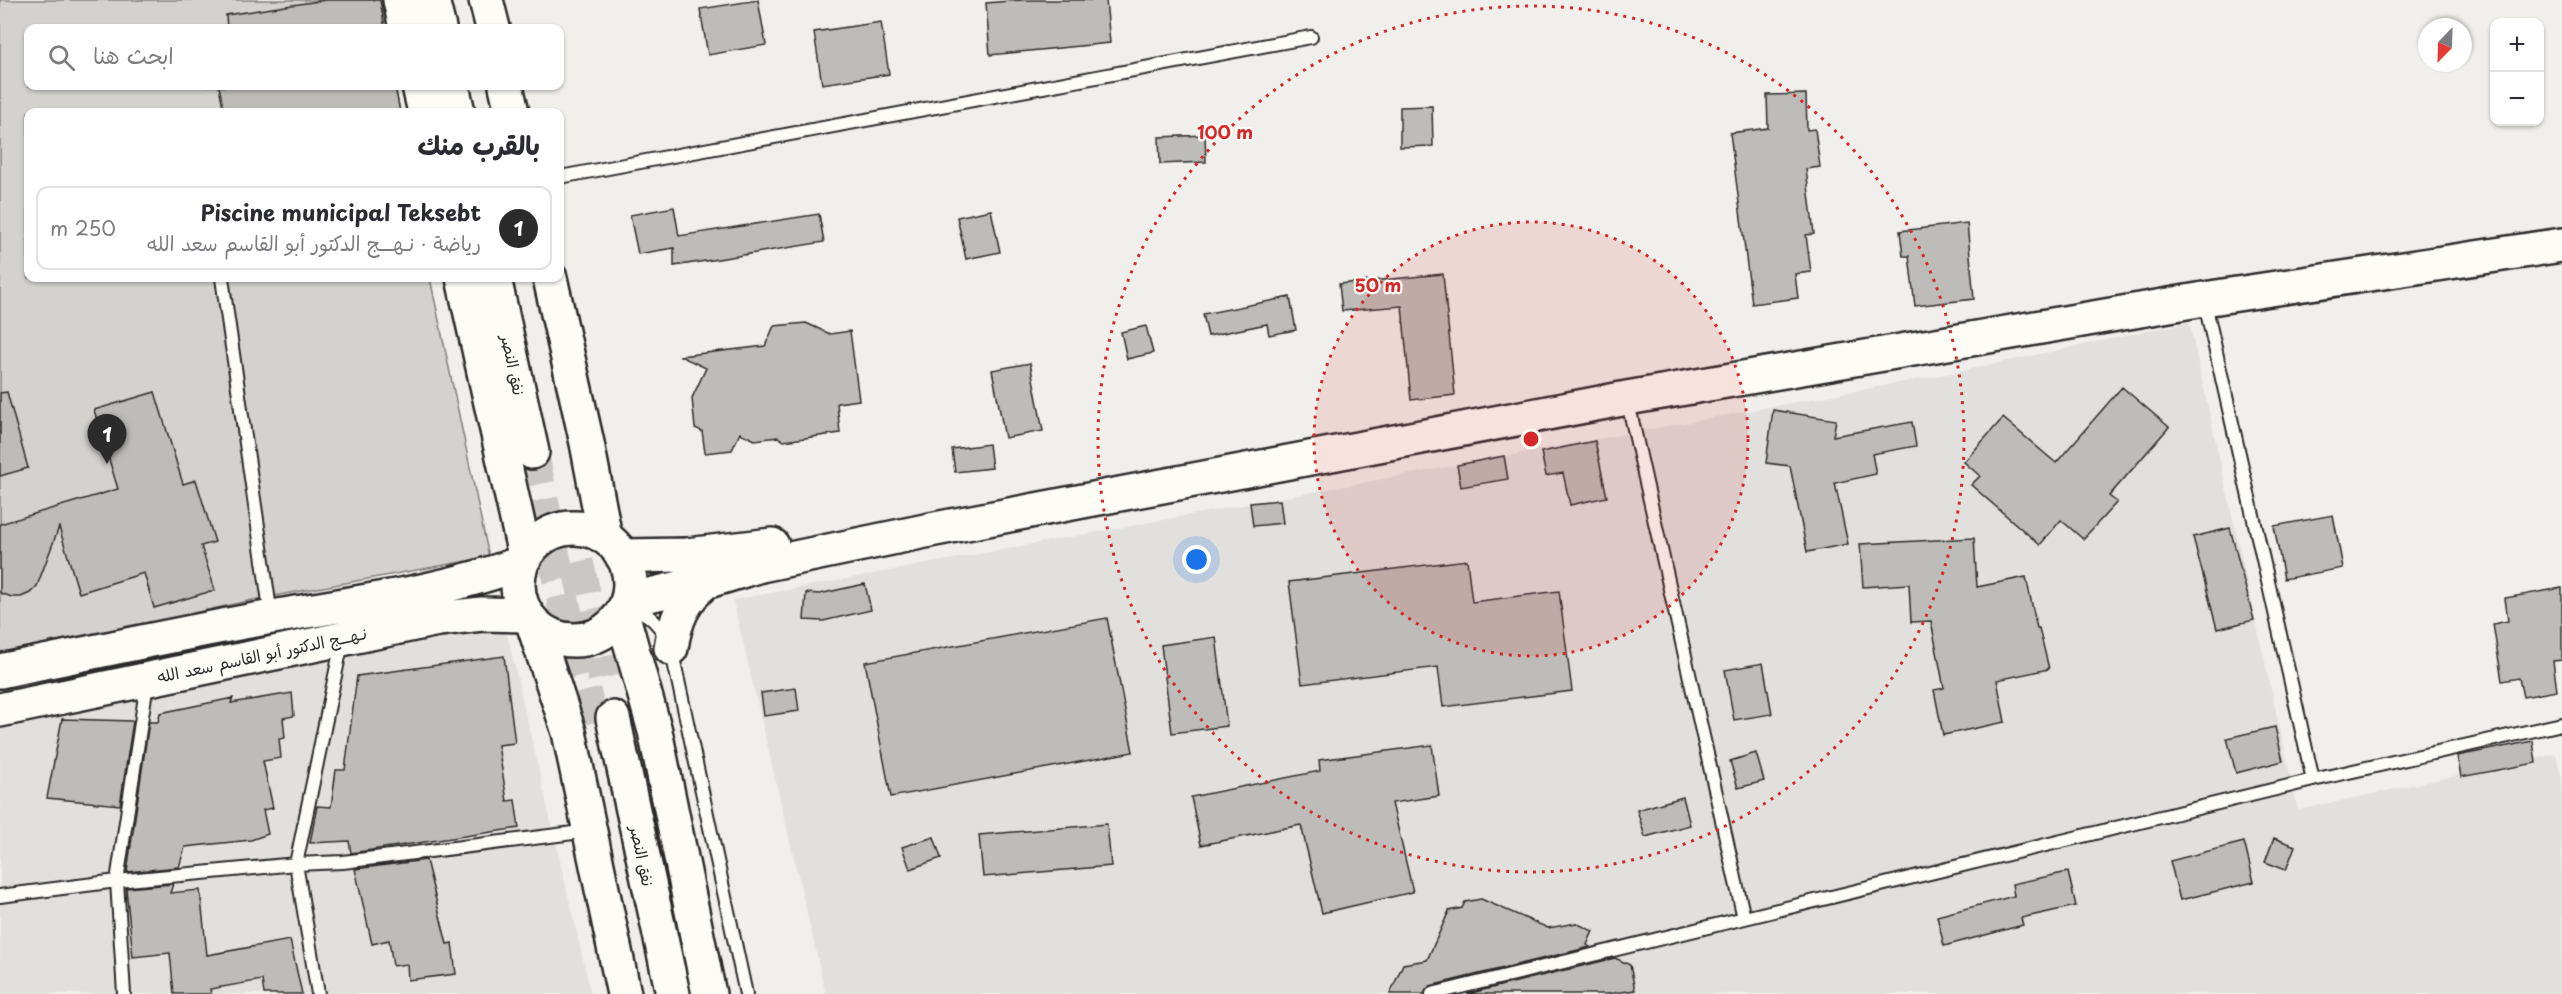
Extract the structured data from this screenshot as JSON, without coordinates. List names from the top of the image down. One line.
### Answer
{"streets":{"main road":["نفق النصر","نـهـــج الدكتور أبو القاسم سعد الله"]},"north":"bottom left","page":{"map_buttons":["+","−"],"search":"ابحث هنا","heading":"بالقرب منك","list":[{"mark":"1","name":"Piscine municipal Teksebt","note":"رياضة · نـهـــج الدكتور أبو القاسم سعد الله","value":"250 m"}],"pins":"1"},"rings":["100 m","50 m"]}
